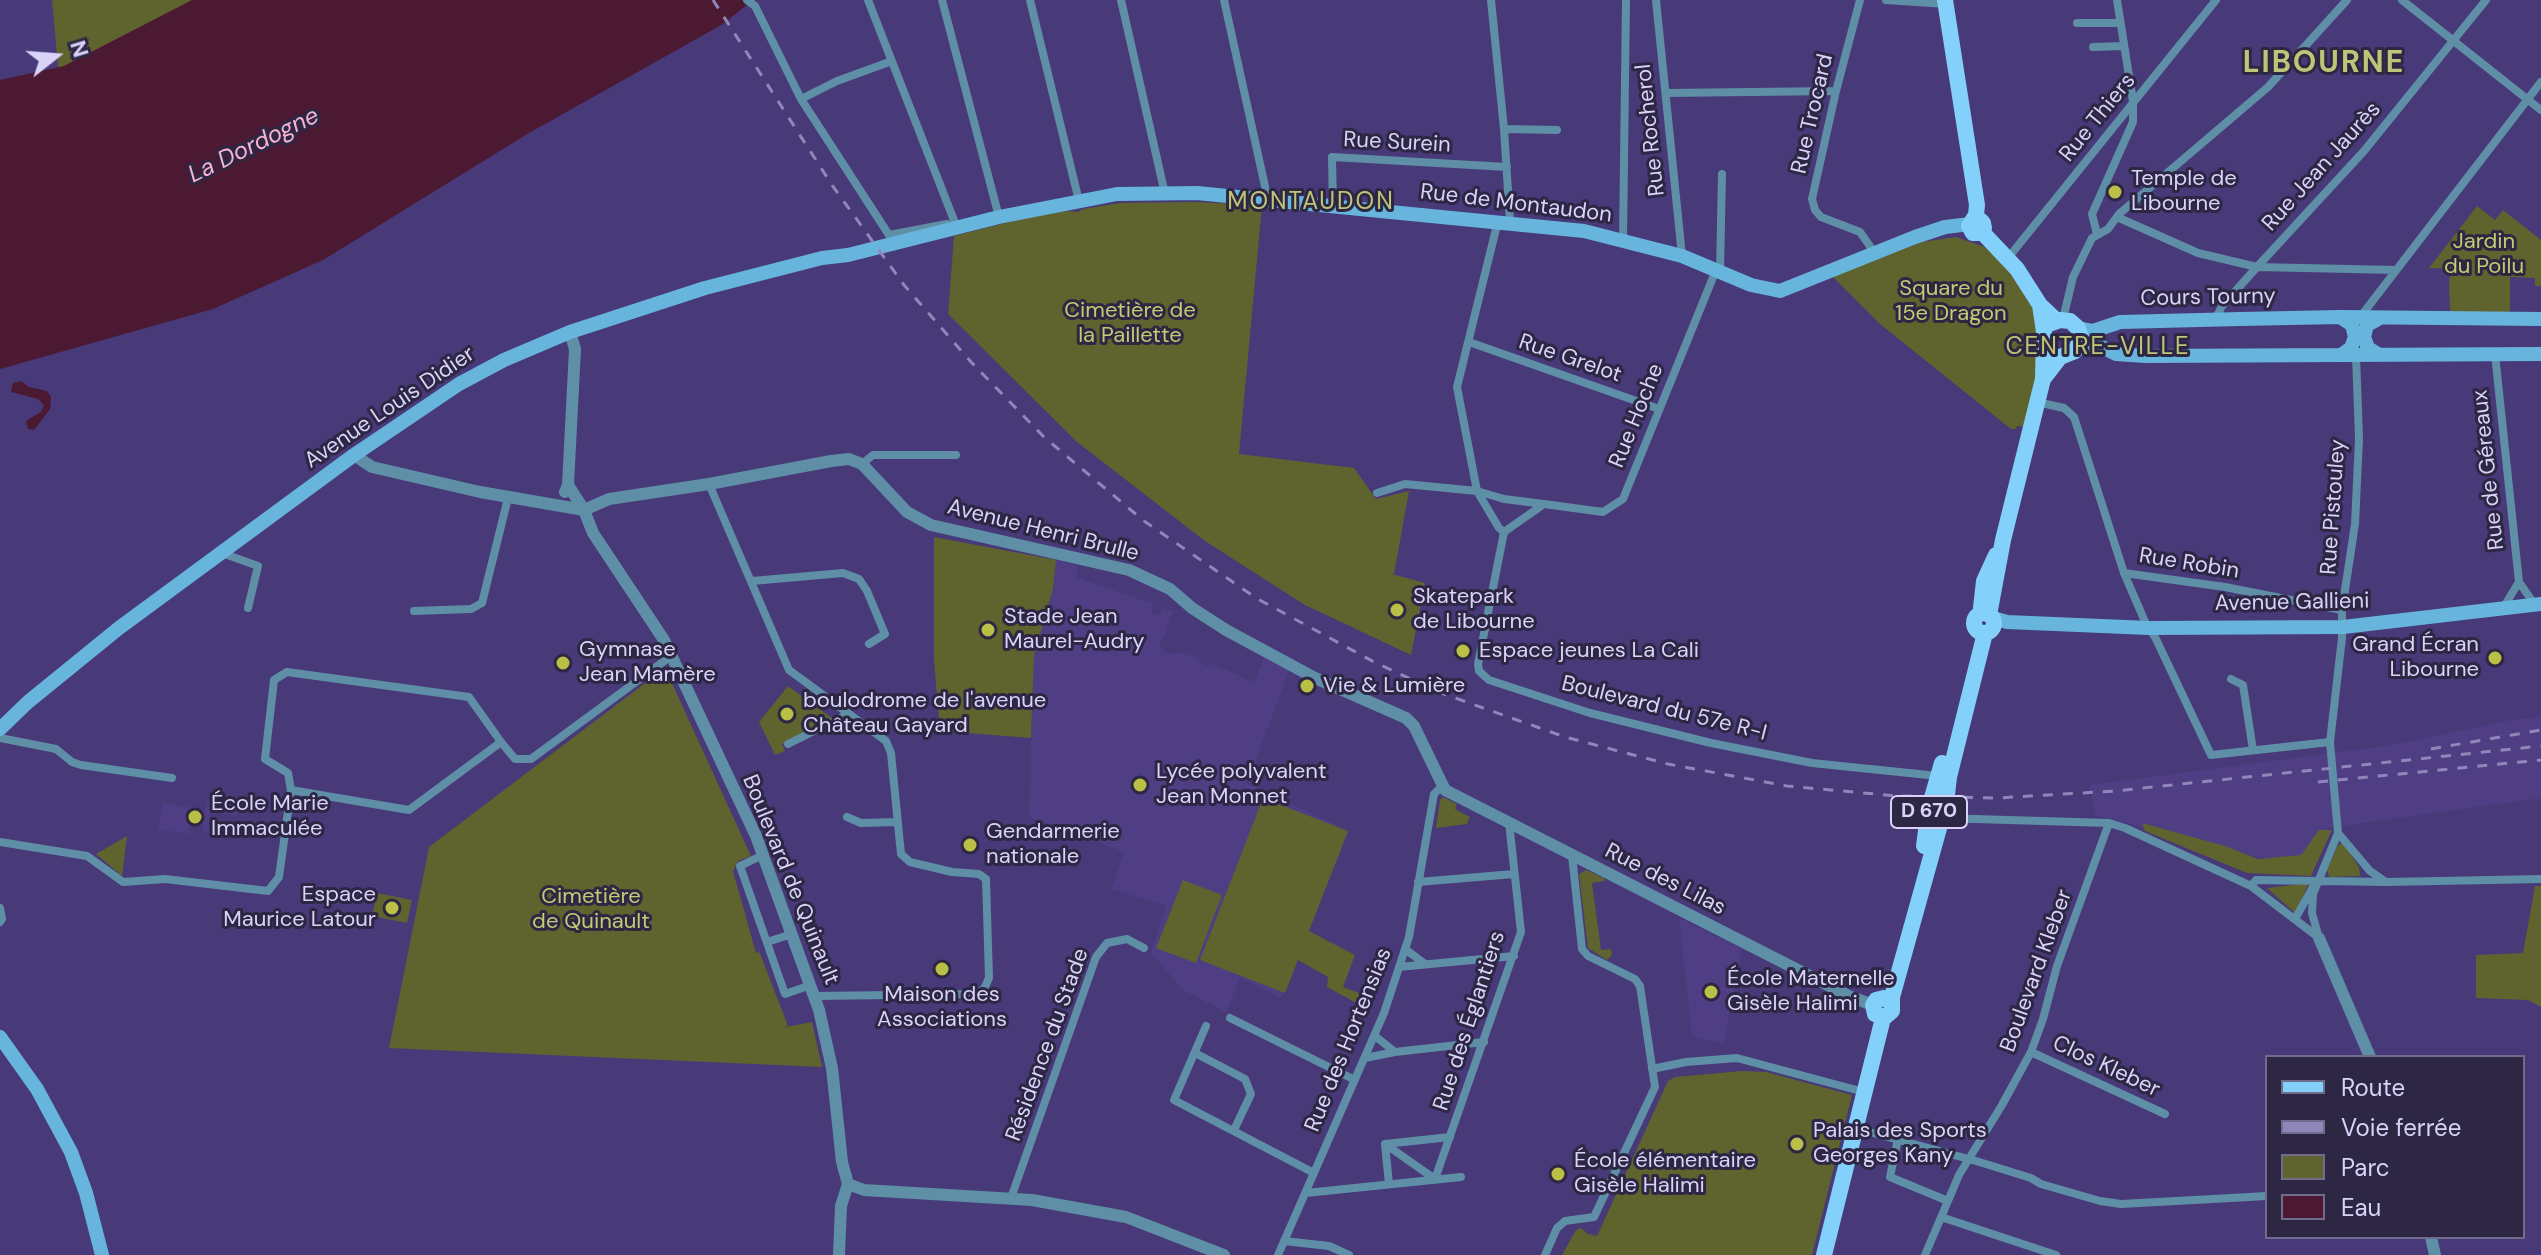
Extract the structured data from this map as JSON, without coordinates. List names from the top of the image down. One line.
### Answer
{"streets":{"main road":["Rue de Montaudon","Cours Tourny","Avenue Louis Didier","Avenue Gallieni","D 670"],"street":["Rue Trocard","Rue Thiers","Rue Rocherol","Rue Surein","Rue Jean Jaurès","Rue Grelot","Rue Hoche","Rue de Géreaux","Rue Pistouley","Avenue Henri Brulle","Rue Robin","Boulevard du 57e R-I","Boulevard de Quinault","Rue des Lilas","Boulevard Kleber","Rue des Églantiers","Rue des Hortensias","Résidence du Stade","Clos Kleber"]},"crossings":[["Rue Trocard","Rue de Montaudon"],["Rue Rocherol","Rue de Montaudon"],["Rue Surein","Rue de Montaudon"],["Rue Jean Jaurès","Cours Tourny"],["Rue de Montaudon","Avenue Louis Didier"],["Rue de Montaudon","Rue Hoche"],["Cours Tourny","D 670"],["Rue Grelot","Rue Hoche"],["Rue de Géreaux","Avenue Gallieni"],["Rue Pistouley","Rue Robin"],["Rue Pistouley","Avenue Gallieni"],["Avenue Henri Brulle","Rue des Lilas"],["Avenue Henri Brulle","Rue des Hortensias"],["Avenue Gallieni","D 670"],["Boulevard du 57e R-I","D 670"],["D 670","Rue des Lilas"],["Rue des Lilas","Rue des Églantiers"],["Rue des Lilas","Rue des Hortensias"],["Boulevard Kleber","Clos Kleber"]],"districts":["LIBOURNE","MONTAUDON","CENTRE-VILLE"],"water":["La Dordogne"],"parks":["Jardin du Poilu","Square du 15e Dragon","Cimetière de la Paillette","Cimetière de Quinault"],"places":["Temple de Libourne","Skatepark de Libourne","Stade Jean Maurel-Audry","Espace jeunes La Cali","Grand Écran Libourne","Gymnase Jean Mamère","Vie & Lumière","boulodrome de l'avenue Château Gayard","Lycée polyvalent Jean Monnet","École Marie Immaculée","Gendarmerie nationale","Espace Maurice Latour","Maison des Associations","École Maternelle Gisèle Halimi","Palais des Sports Georges Kany","École élémentaire Gisèle Halimi"],"legend":["Route","Voie ferrée","Parc","Eau"],"north":"right"}
